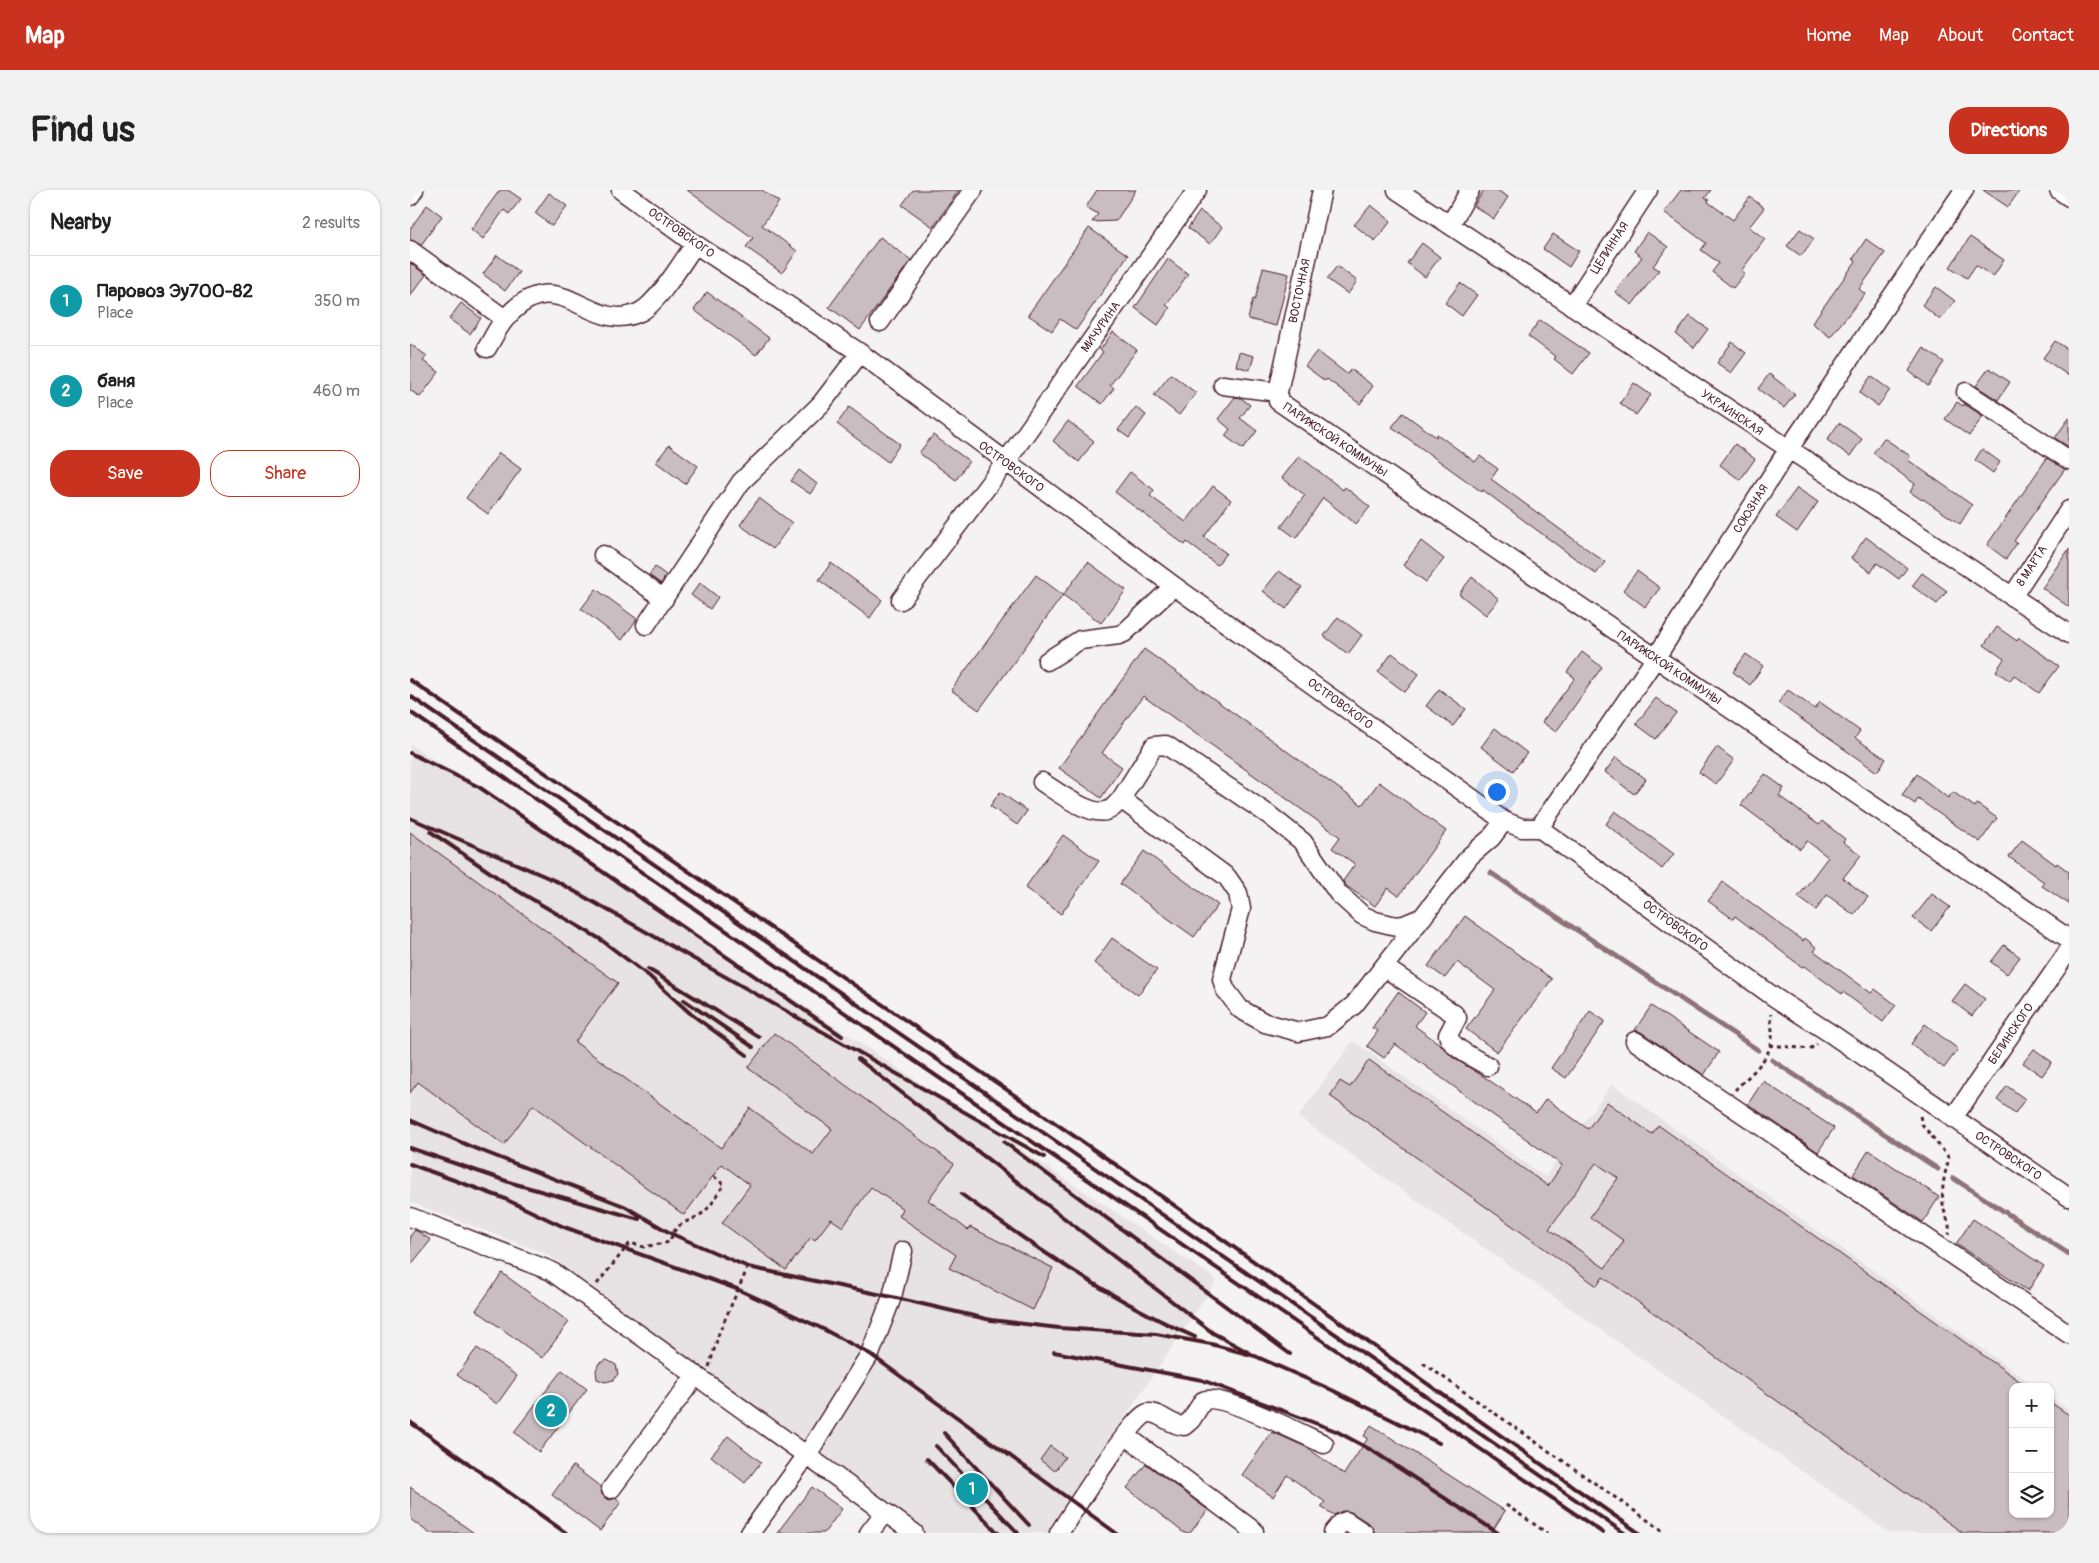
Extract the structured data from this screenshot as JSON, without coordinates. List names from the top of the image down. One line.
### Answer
{"streets":{"street":["ОСТРОВСКОГО","ЦЕЛИННАЯ","ВОСТОЧНАЯ","МИЧУРИНА","УКРАИНСКАЯ","ПАРИЖСКОЙ КОММУНЫ","СОЮЗНАЯ","8 МАРТА","БЕЛИНСКОГО"]},"crossings":[["ОСТРОВСКОГО","МИЧУРИНА"],["ОСТРОВСКОГО","СОЮЗНАЯ"],["ОСТРОВСКОГО","БЕЛИНСКОГО"],["ЦЕЛИННАЯ","УКРАИНСКАЯ"],["ВОСТОЧНАЯ","ПАРИЖСКОЙ КОММУНЫ"],["УКРАИНСКАЯ","СОЮЗНАЯ"],["УКРАИНСКАЯ","8 МАРТА"],["ПАРИЖСКОЙ КОММУНЫ","СОЮЗНАЯ"]],"page":{"header":"Map","nav":["Home","Map","About","Contact"],"buttons":["Directions",["Save","Share"]],"title":"Find us","heading":["Nearby","2 results"],"list":[{"mark":"1","name":"Паровоз Эу700-82","note":"Place","value":"350 m"},{"mark":"2","name":"баня","note":"Place","value":"460 m"}],"map_buttons":["+","−"],"pins":["2","1"]}}
